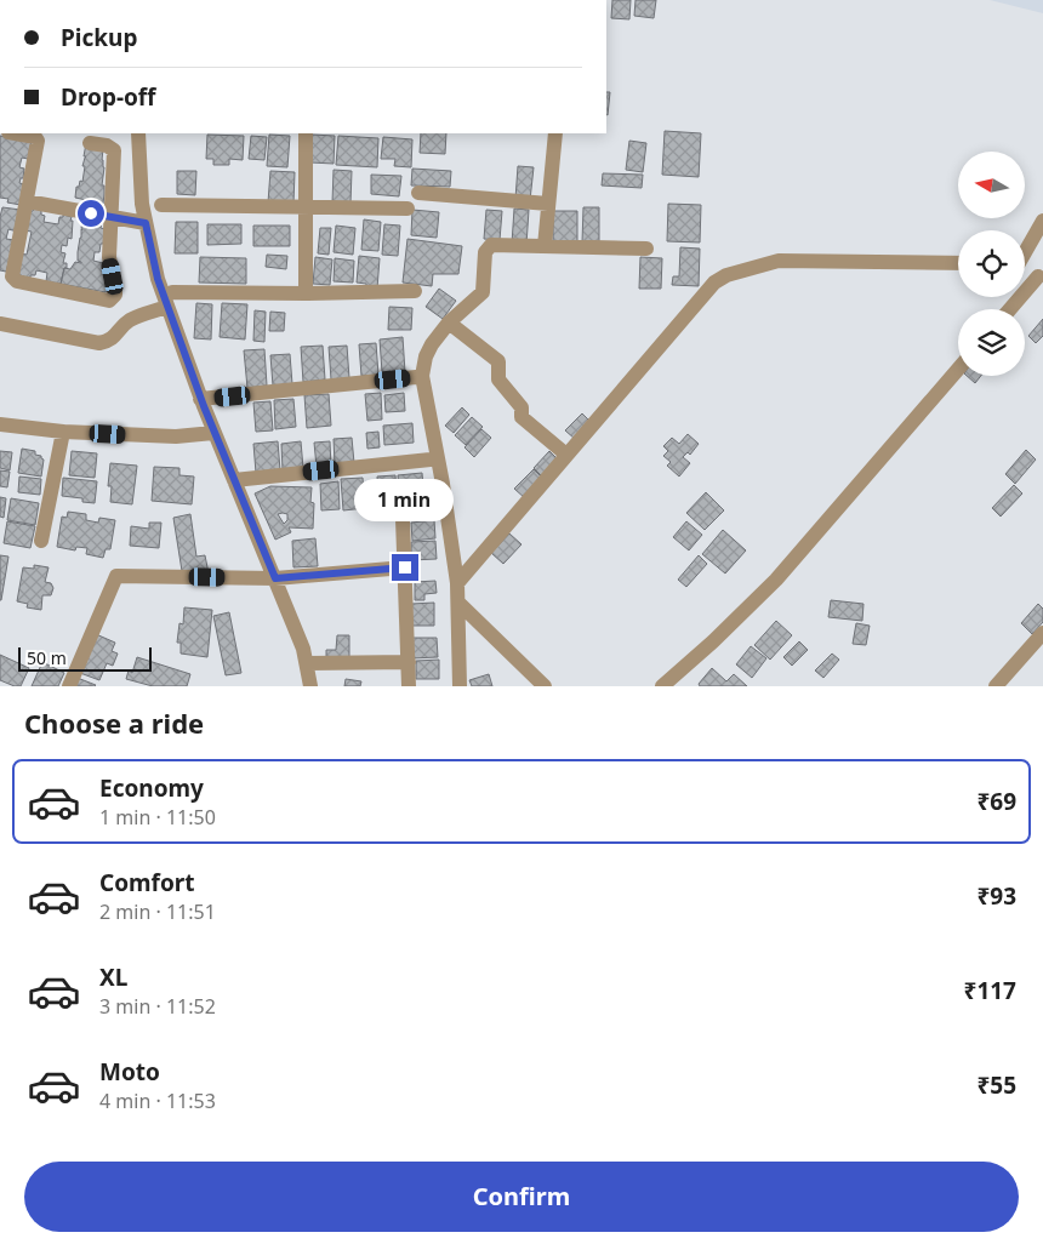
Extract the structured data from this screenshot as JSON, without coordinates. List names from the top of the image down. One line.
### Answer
{"scale_bar":"50 m","north":"left","page":{"banner":["Pickup","Drop-off"],"bubble":"1 min","scale":"50 m","heading":"Choose a ride","list":[{"name":"Economy","note":"1 min · 11:50","value":"₹69"},{"name":"Comfort","note":"2 min · 11:51","value":"₹93"},{"name":"XL","note":"3 min · 11:52","value":"₹117"},{"name":"Moto","note":"4 min · 11:53","value":"₹55"}],"buttons":"Confirm"}}
